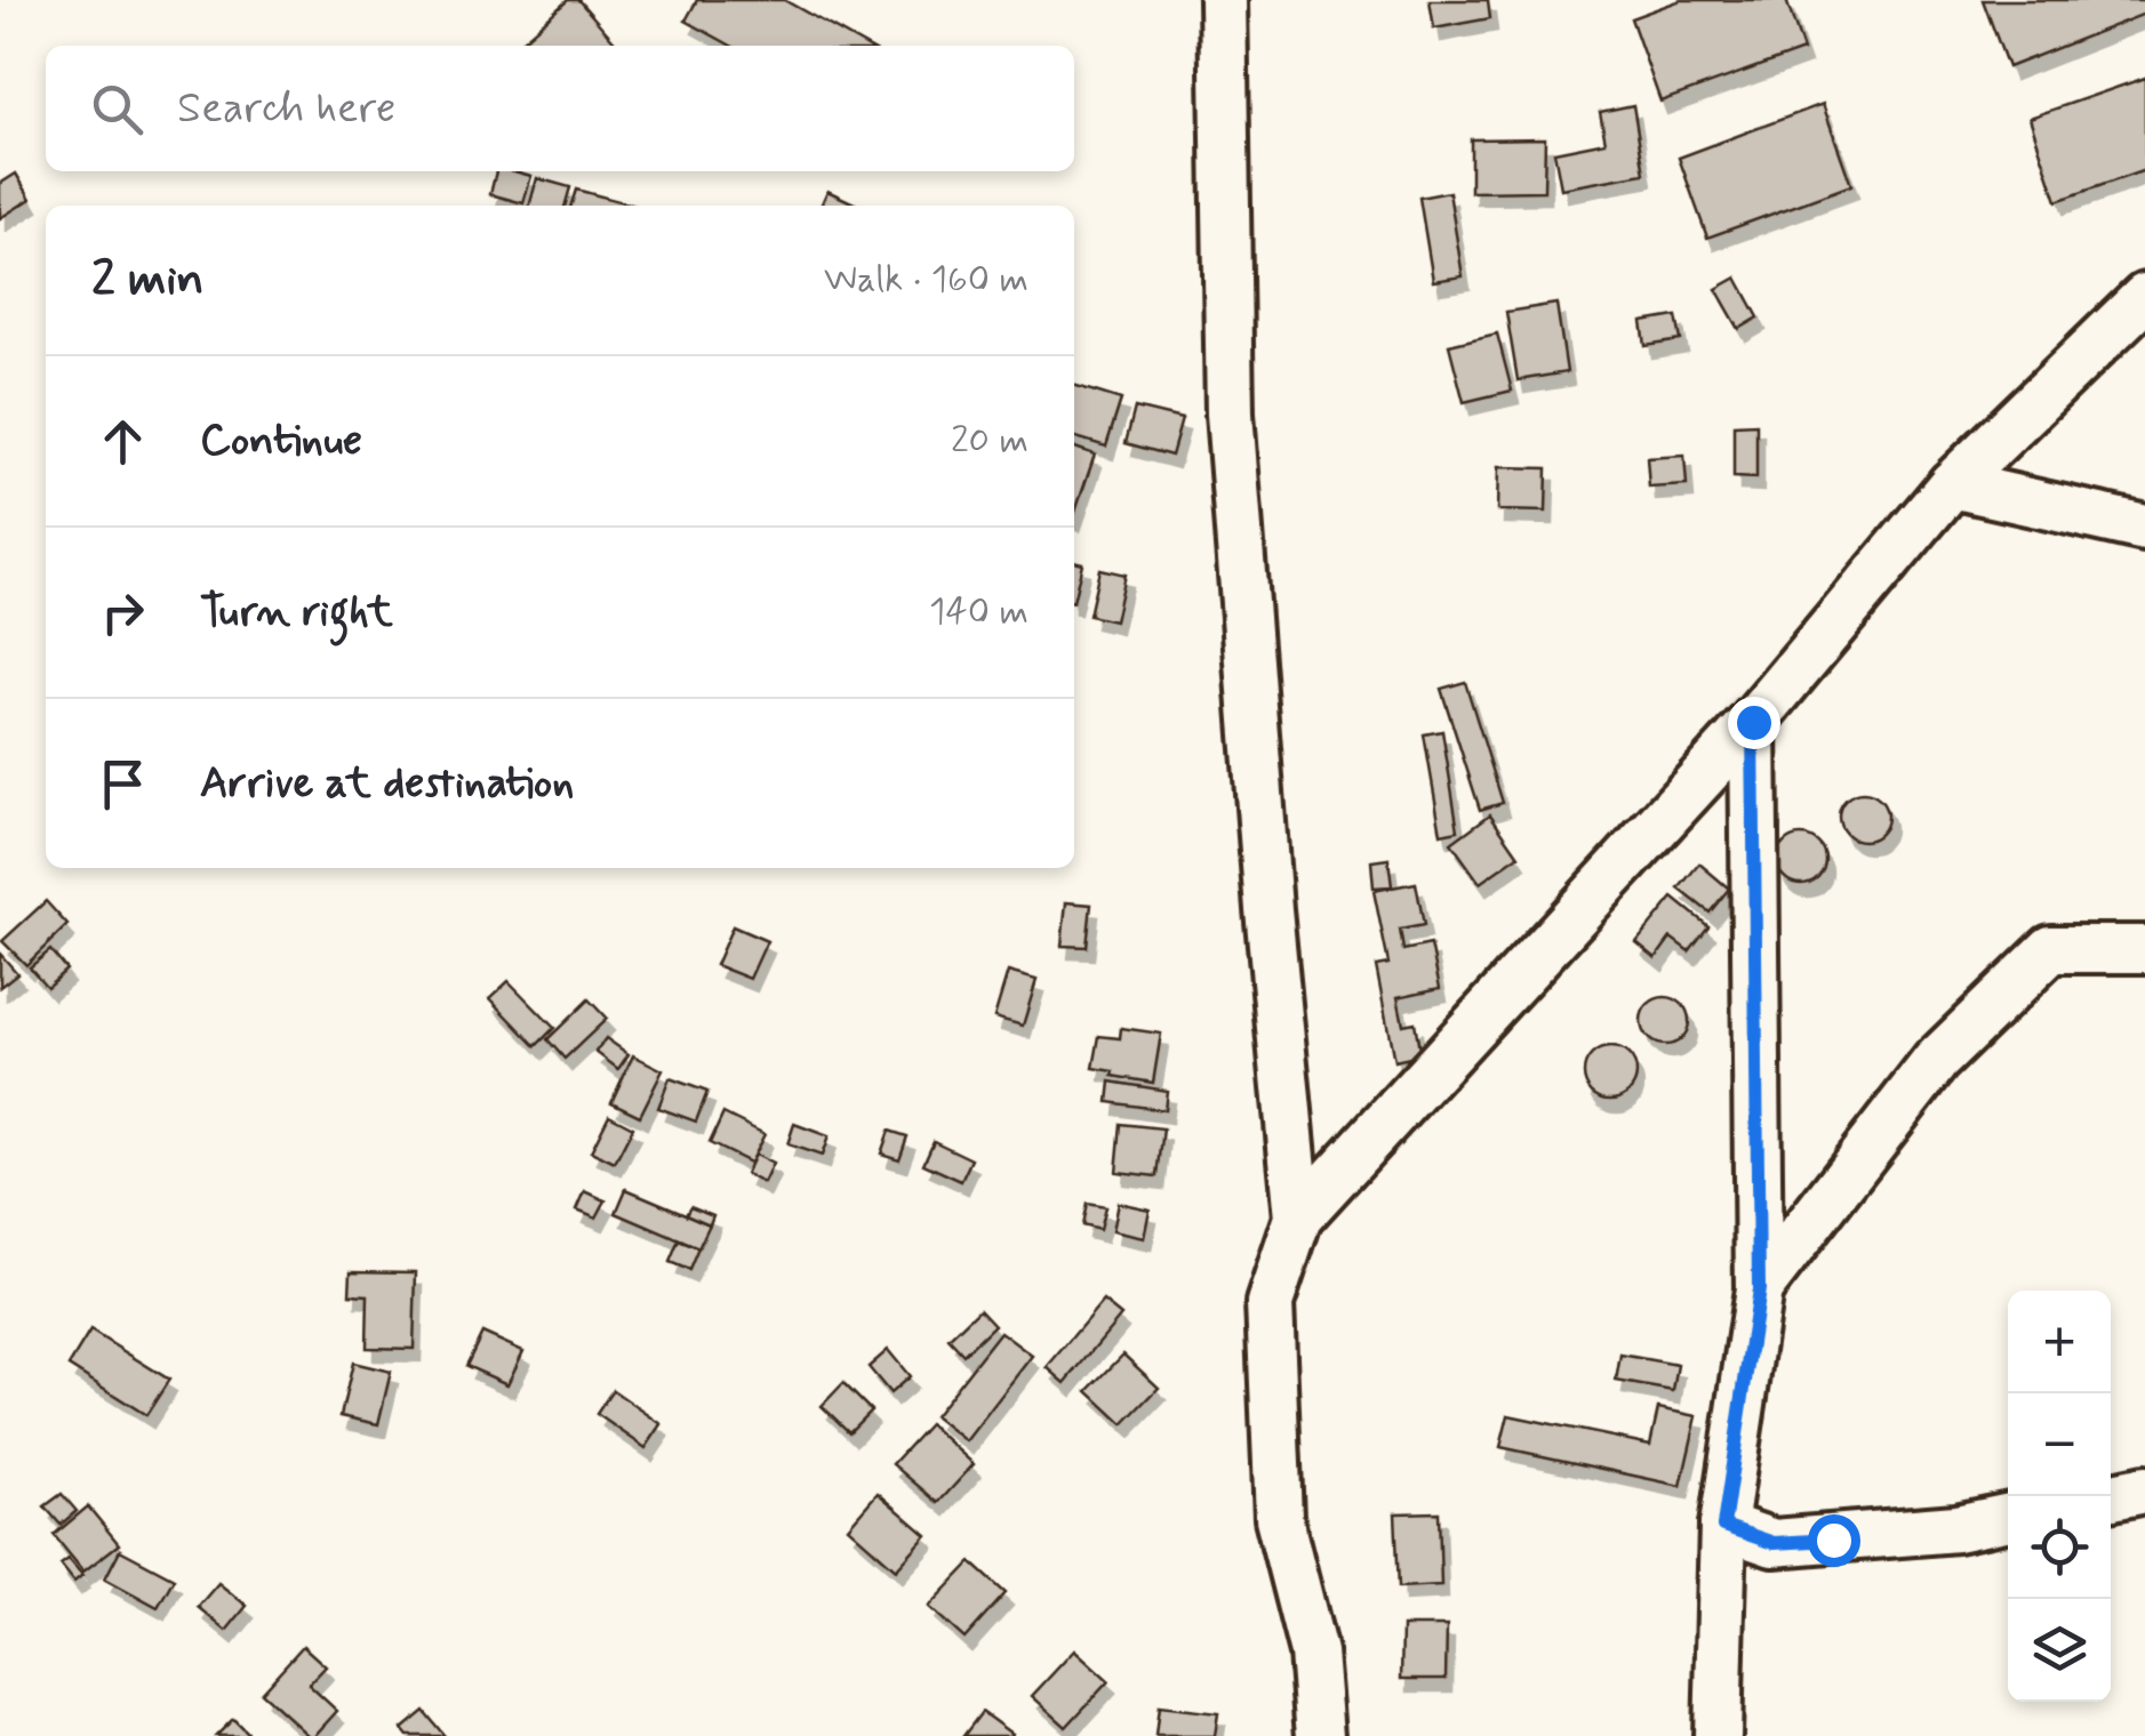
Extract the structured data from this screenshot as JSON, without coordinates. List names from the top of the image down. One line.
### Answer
{"page":{"search":"Search here","heading":["2 min","Walk · 160 m"],"list":[["Continue","20 m"],["Turn right","140 m"],"Arrive at destination"],"map_buttons":["+","−"]}}
